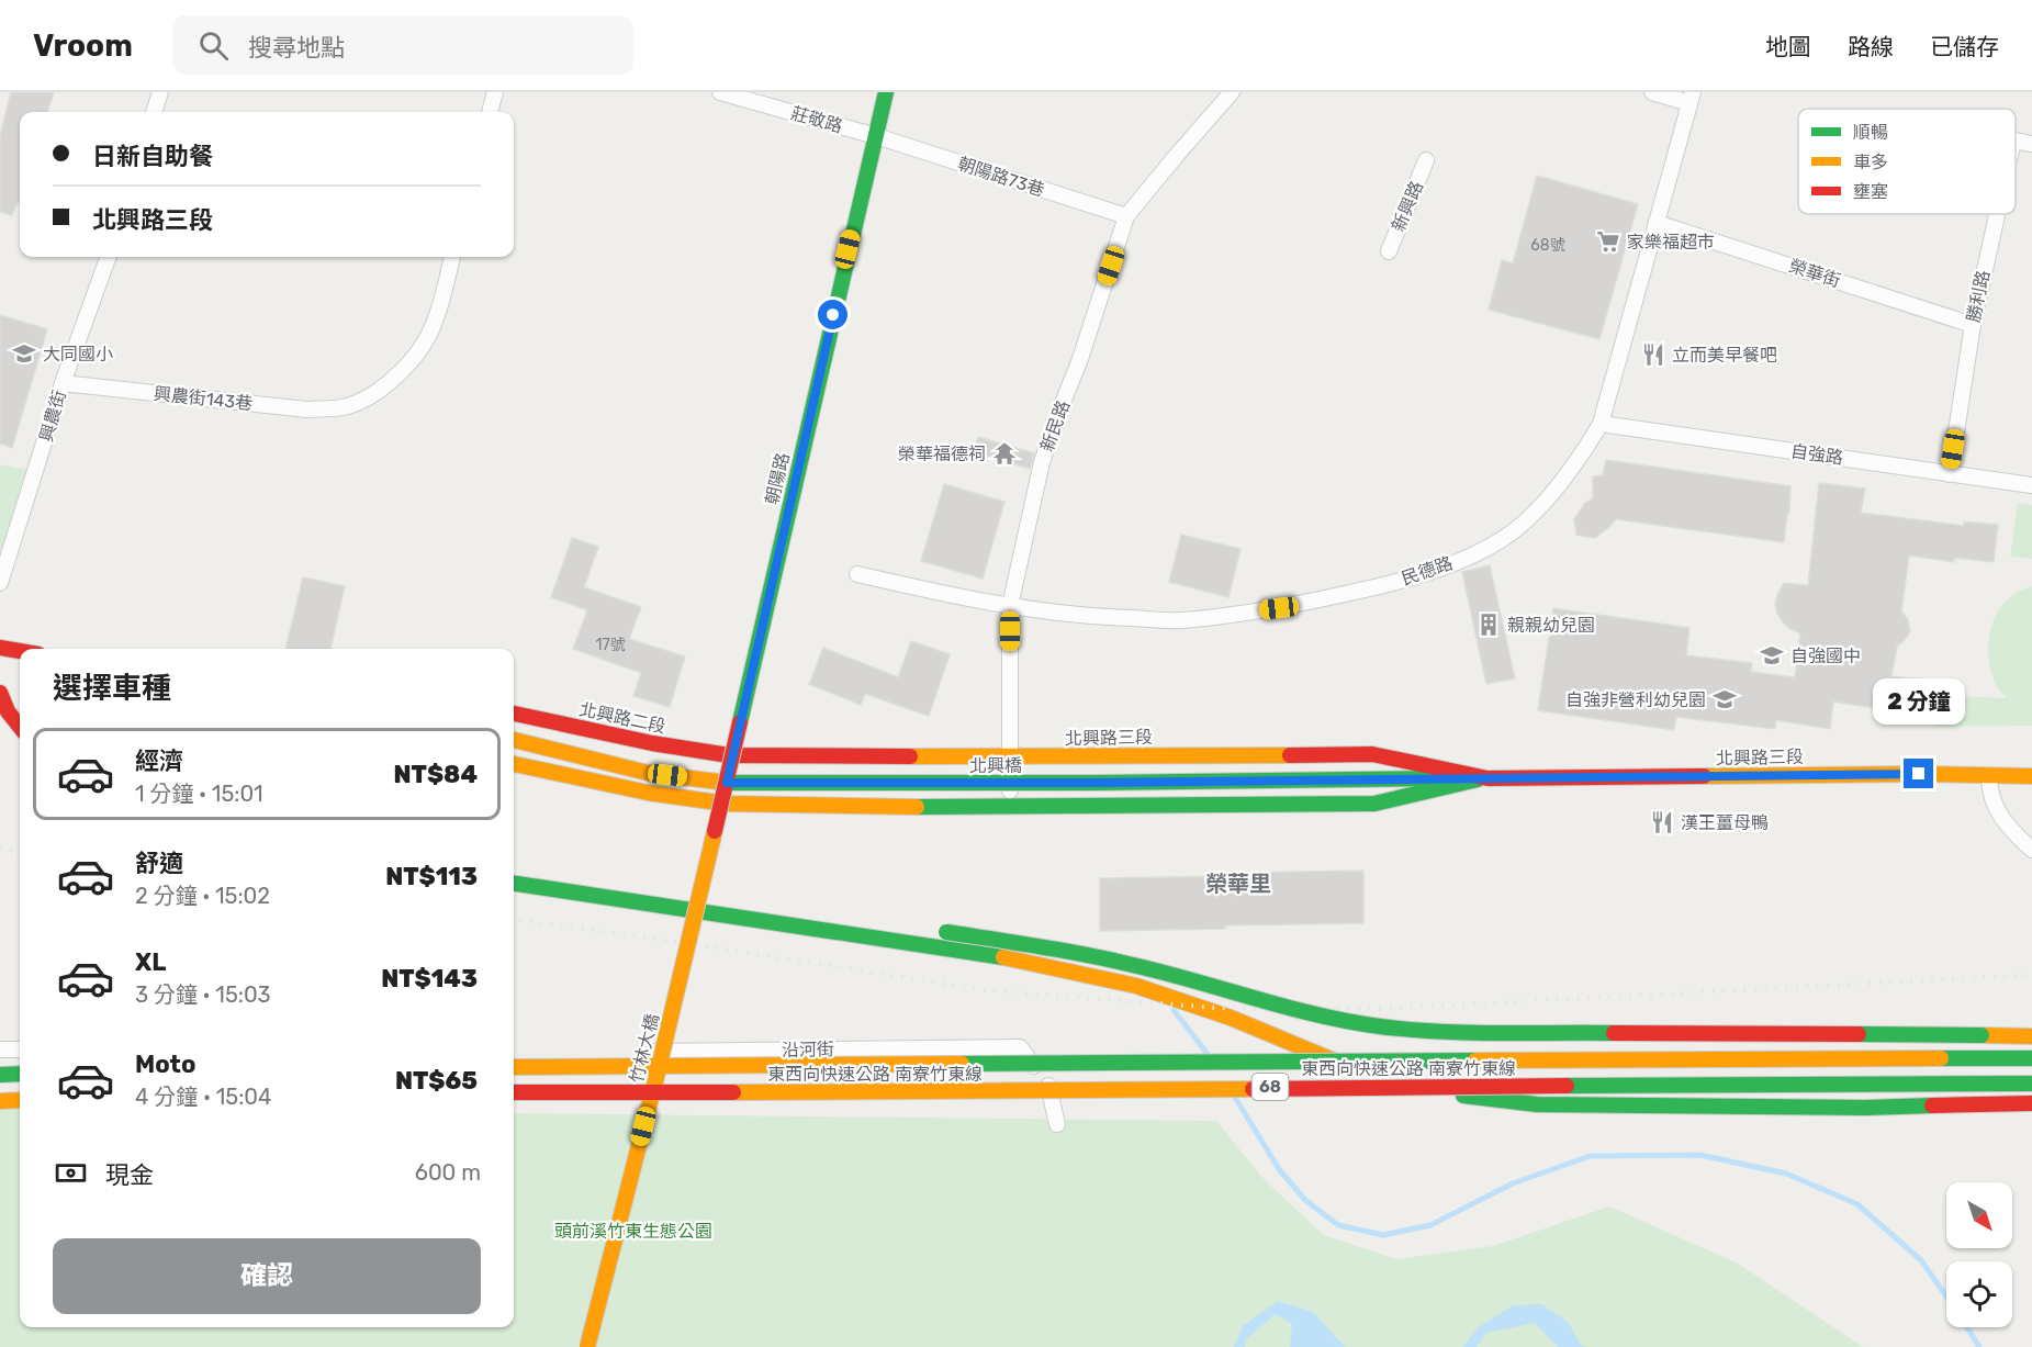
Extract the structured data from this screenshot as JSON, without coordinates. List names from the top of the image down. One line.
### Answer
{"streets":{"main road":["朝陽路","北興路二段","北興路三段","北興橋","竹林大橋","東西向快速公路 南寮竹東線","68"],"street":["莊敬路","朝陽路73巷","新興路","榮華街","勝利路","興農街143巷","興農街","新民路","自強路","民德路","沿河街"]},"crossings":[["莊敬路","朝陽路73巷"],["莊敬路","朝陽路"],["朝陽路73巷","新民路"],["朝陽路73巷","朝陽路"],["榮華街","勝利路"],["榮華街","民德路"],["勝利路","自強路"],["興農街143巷","興農街"],["新民路","民德路"],["新民路","北興路三段"],["自強路","民德路"],["朝陽路","北興橋"],["朝陽路","竹林大橋"],["北興路二段","北興路三段"],["北興路三段","北興橋"]],"districts":["榮華里"],"parks":["頭前溪竹東生態公園"],"places":{"supermarket":["家樂福超市"],"school or university":["大同國小","自強國中","自強非營利幼兒園"],"restaurant":["立而美早餐吧","漢王薑母鴨"],"temple":["榮華福德祠"],"building":["親親幼兒園"]},"house_numbers":["68號","17號"],"legend":["順暢","車多","壅塞"],"north":"bottom right","page":{"header":"Vroom","search":"搜尋地點","nav":["地圖","路線","已儲存"],"banner":["日新自助餐","北興路三段"],"heading":"選擇車種","bubble":"2 分鐘","list":[{"name":"經濟","note":"1 分鐘 · 15:01","value":"NT$84"},{"name":"舒適","note":"2 分鐘 · 15:02","value":"NT$113"},{"name":"XL","note":"3 分鐘 · 15:03","value":"NT$143"},{"name":"Moto","note":"4 分鐘 · 15:04","value":"NT$65"}],"pay":["現金","600 m"],"buttons":"確認"}}
